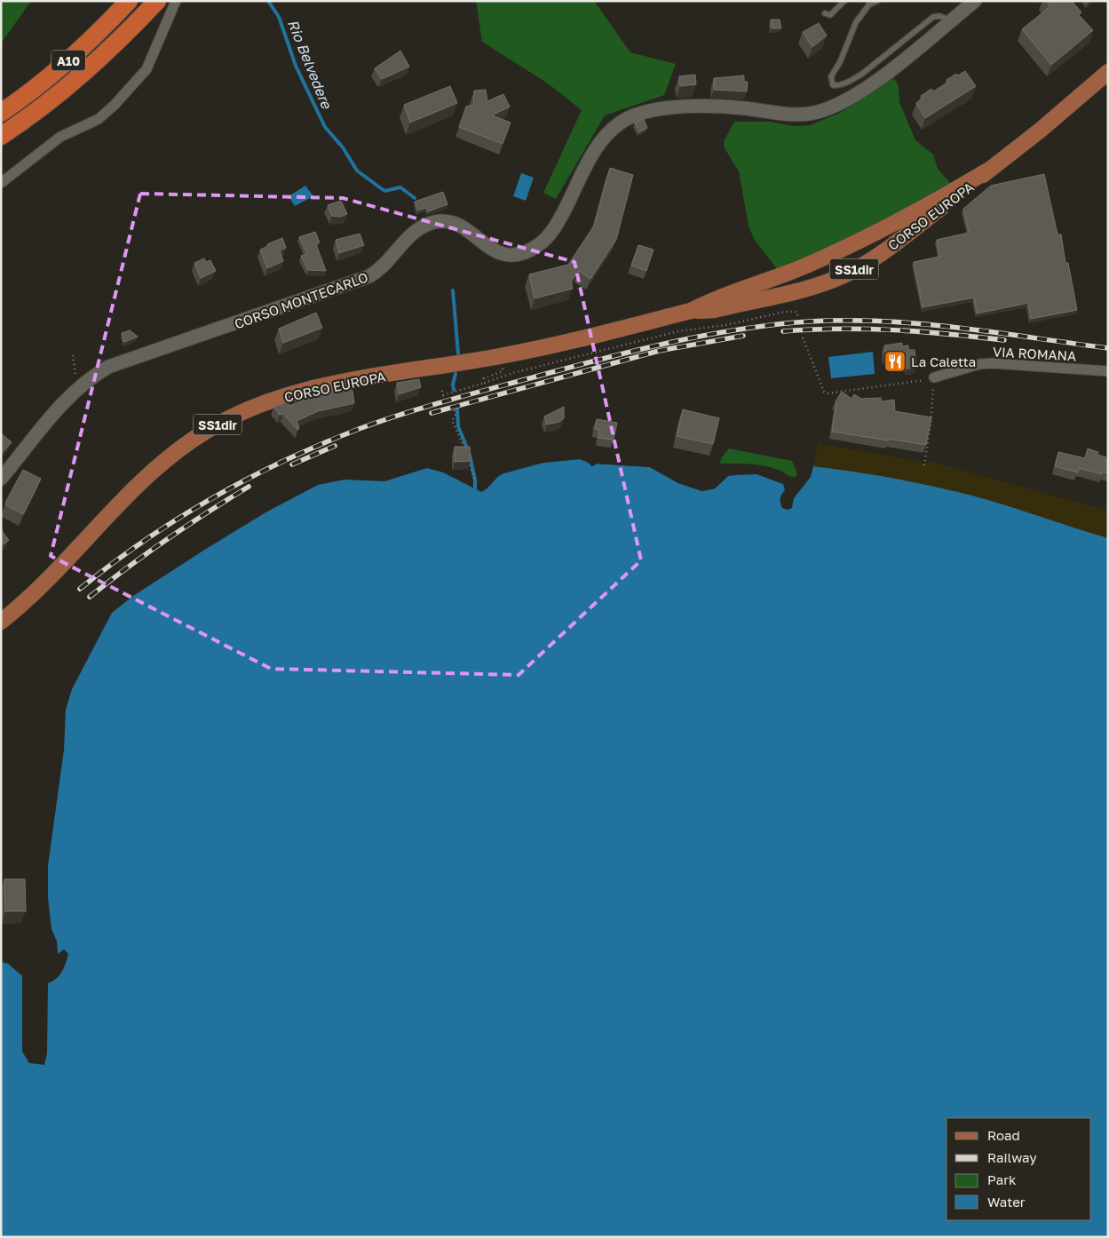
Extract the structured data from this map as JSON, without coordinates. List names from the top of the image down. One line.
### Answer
{"streets":{"highway":["A10"],"main road":["CORSO EUROPA","SS1dir","CORSO MONTECARLO"],"street":["VIA ROMANA"]},"water":["Rio Belvedere"],"places":{"restaurant":["La Caletta"]},"legend":["Road","Railway","Park","Water"]}
